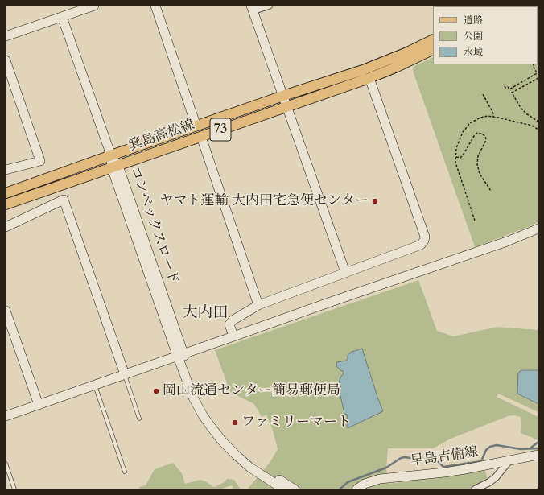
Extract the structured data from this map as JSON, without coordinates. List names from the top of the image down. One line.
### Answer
{"streets":{"main road":["73","箕島高松線"],"street":["コンベックスロード","早島吉備線"]},"crossings":[["箕島高松線","コンベックスロード"]],"districts":["大内田"],"places":["ヤマト運輸 大内田宅急便センター","岡山流通センター簡易郵便局","ファミリーマート"],"legend":["道路","公園","水域"]}
